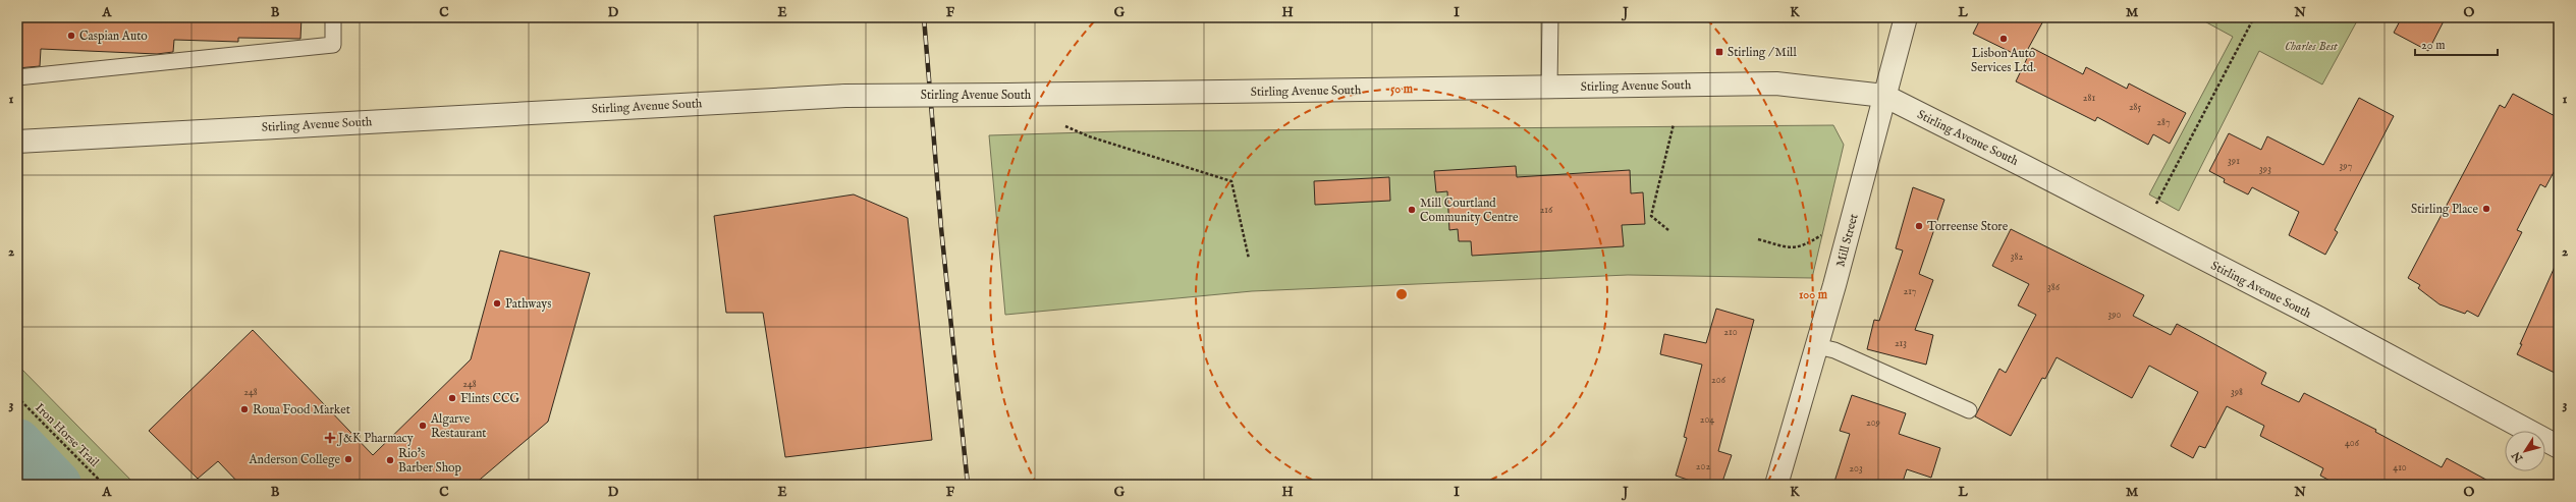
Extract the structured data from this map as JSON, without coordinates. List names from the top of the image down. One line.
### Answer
{"streets":{"street":["Stirling Avenue South","Mill Street"],"path":["Iron Horse Trail"]},"crossings":[["Stirling Avenue South","Mill Street"]],"parks":["Charles Best"],"places":{"other":["Caspian Auto","Lisbon Auto Services Ltd.","Stirling Place","Mill Courtland Community Centre","Torreense Store","Pathways","Flints CCG","Roua Food Market","Algarve Restaurant","Anderson College","Rio's Barber Shop"],"transit":["Stirling / Mill"],"health":["J&K Pharmacy"]},"house_numbers":["281","285","287","391","397","393","216","382","386","217","390","210","213","206","248","248","398","204","209","406","202","410","203"],"scale_bar":"20 m","north":"bottom left","grid":{"columns":["A","B","C","D","E","F","G","H","I","J","K","L","M","N","O"],"rows":["1","2","3"]},"rings":["50 m","100 m"]}
